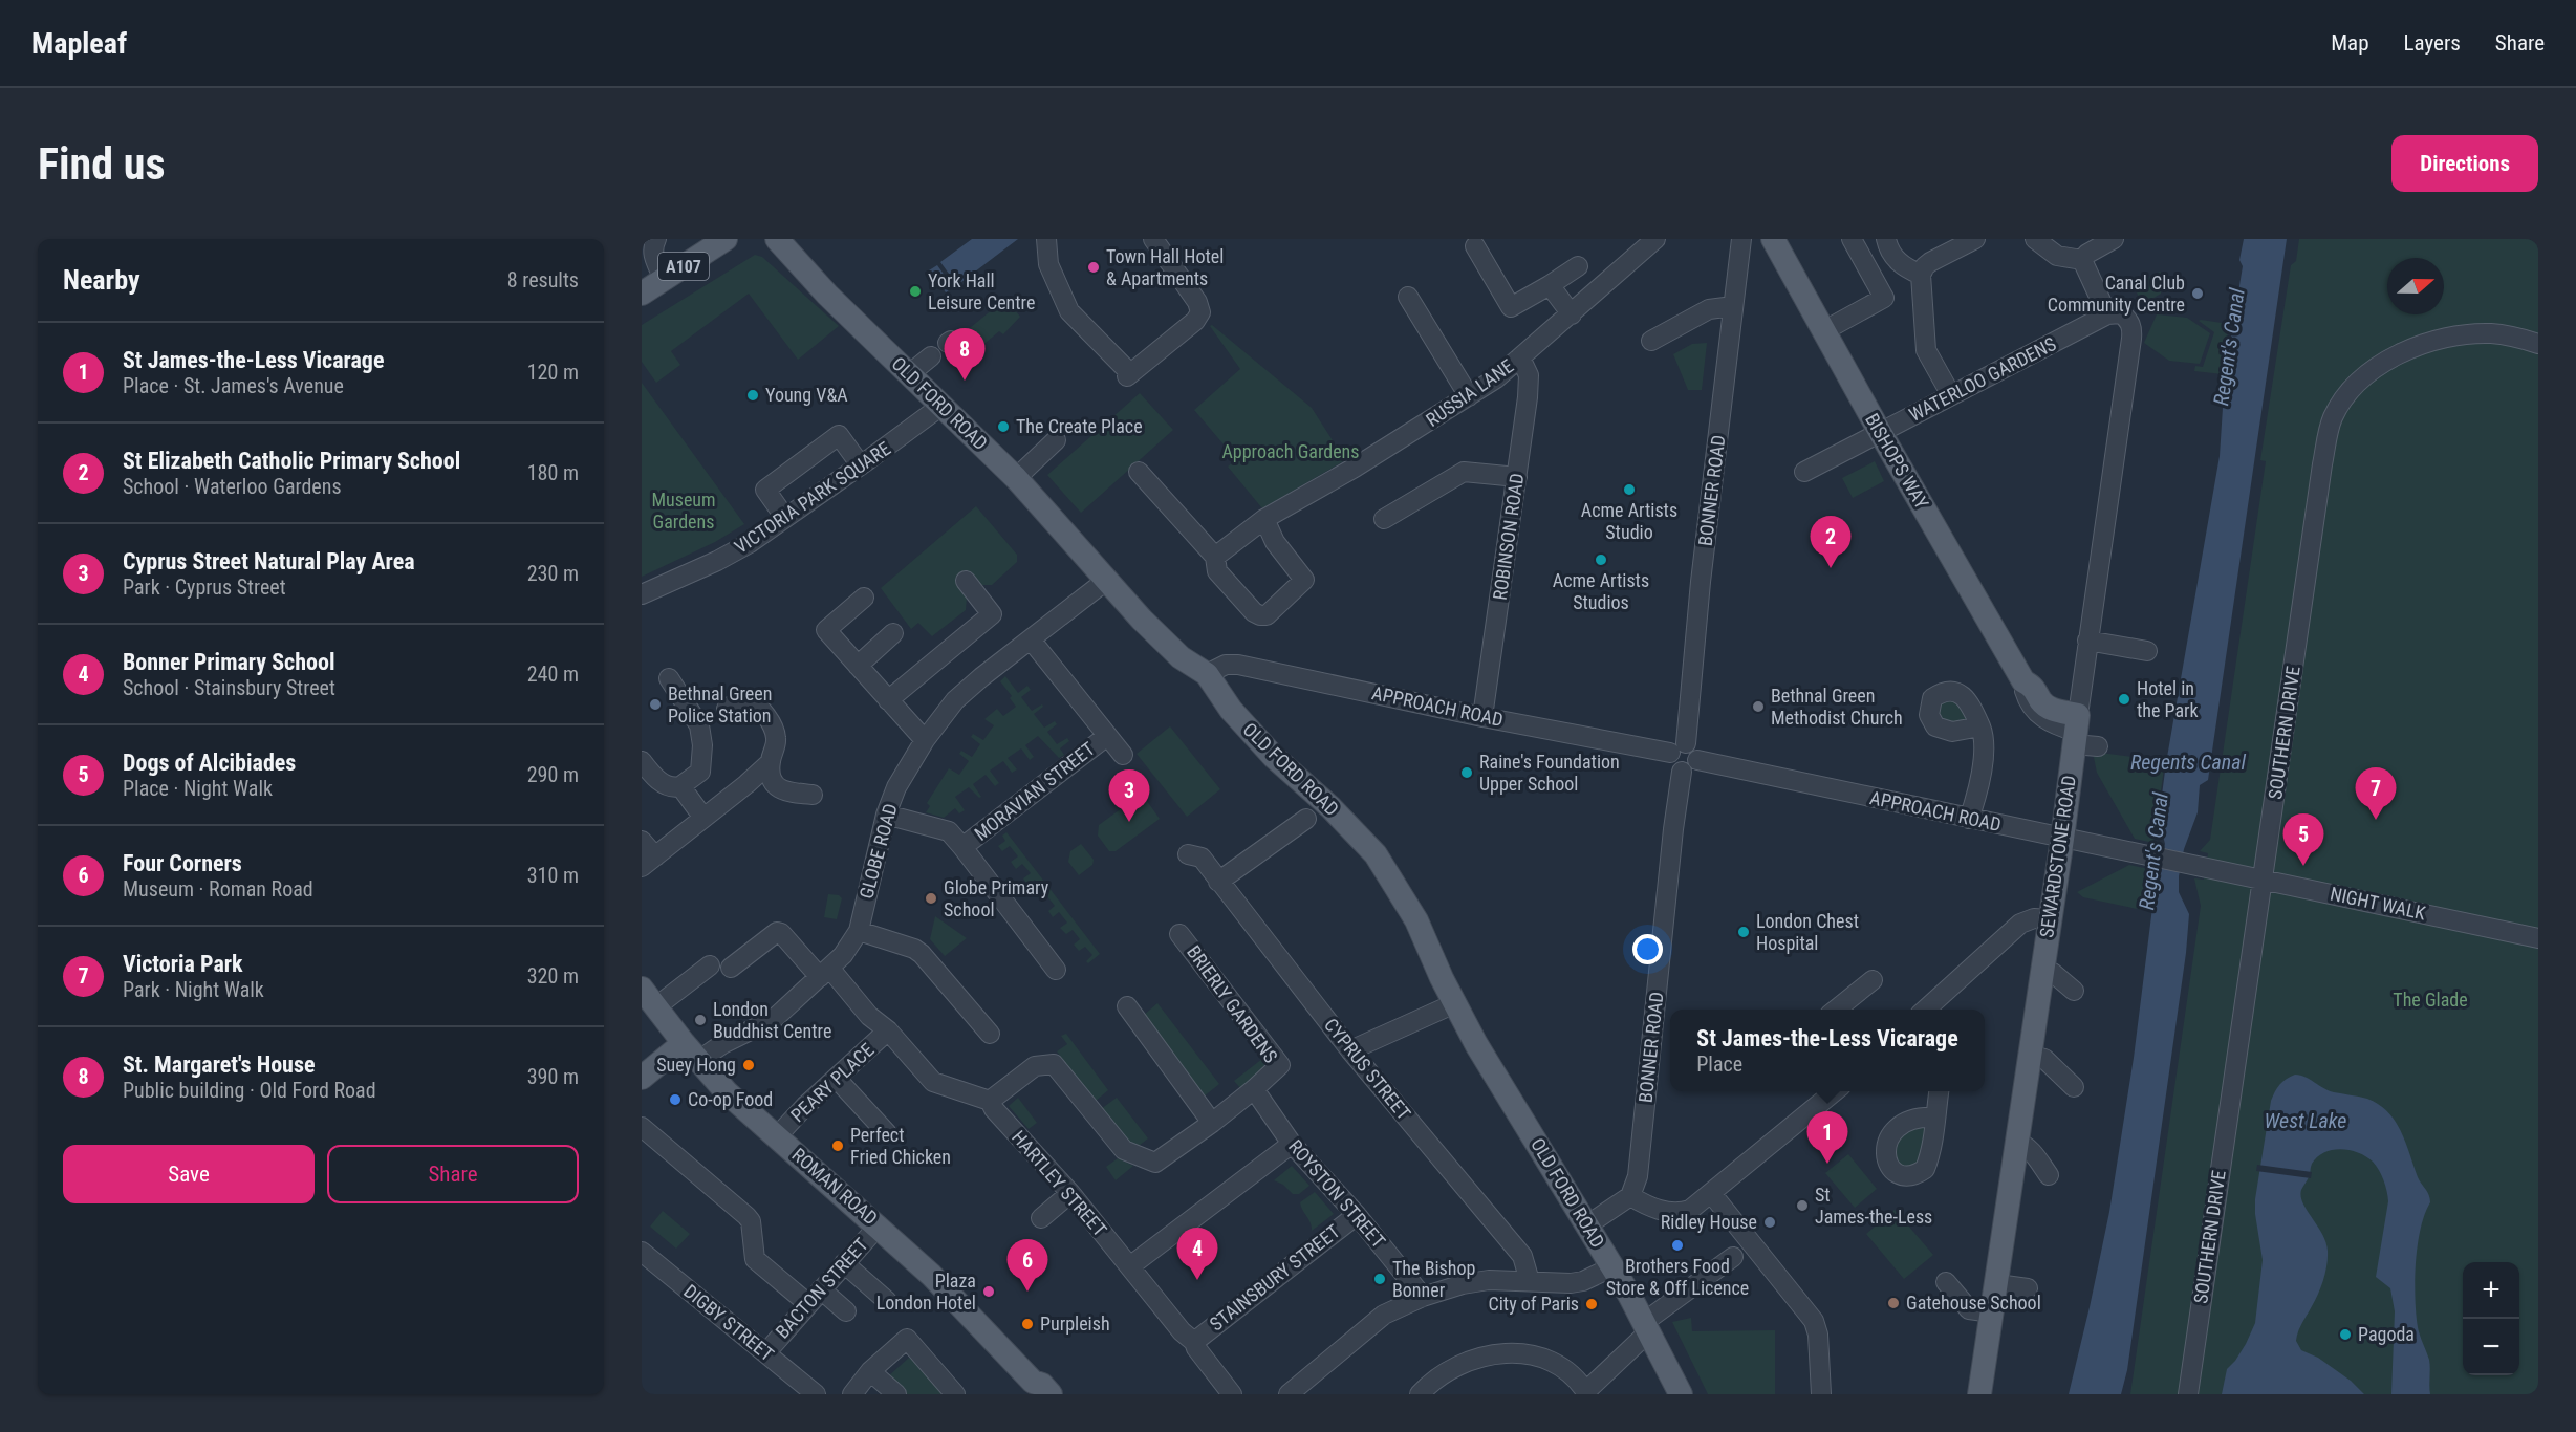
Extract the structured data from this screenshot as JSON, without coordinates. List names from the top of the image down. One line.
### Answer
{"streets":{"main road":["A107","OLD FORD ROAD","BISHOPS WAY","GLOBE ROAD","SEWARDSTONE ROAD","ROMAN ROAD"],"street":["WATERLOO GARDENS","RUSSIA LANE","BONNER ROAD","VICTORIA PARK SQUARE","ROBINSON ROAD","APPROACH ROAD","SOUTHERN DRIVE","MORAVIAN STREET","NIGHT WALK","BRIERLY GARDENS","CYPRUS STREET","PEARY PLACE","HARTLEY STREET","ROYSTON STREET","STAINSBURY STREET","BACTON STREET","DIGBY STREET"]},"crossings":[["WATERLOO GARDENS","BISHOPS WAY"],["WATERLOO GARDENS","SEWARDSTONE ROAD"],["RUSSIA LANE","ROBINSON ROAD"],["OLD FORD ROAD","VICTORIA PARK SQUARE"],["OLD FORD ROAD","APPROACH ROAD"],["OLD FORD ROAD","GLOBE ROAD"],["BISHOPS WAY","SEWARDSTONE ROAD"],["BONNER ROAD","APPROACH ROAD"],["ROBINSON ROAD","APPROACH ROAD"],["APPROACH ROAD","SEWARDSTONE ROAD"],["APPROACH ROAD","NIGHT WALK"],["SOUTHERN DRIVE","NIGHT WALK"],["GLOBE ROAD","ROMAN ROAD"],["BRIERLY GARDENS","HARTLEY STREET"],["BRIERLY GARDENS","ROYSTON STREET"],["PEARY PLACE","ROMAN ROAD"],["HARTLEY STREET","STAINSBURY STREET"],["ROMAN ROAD","BACTON STREET"],["ROYSTON STREET","STAINSBURY STREET"],["BACTON STREET","DIGBY STREET"]],"water":["Regent's Canal","Regents Canal","West Lake"],"parks":["Approach Gardens","Museum Gardens","The Glade"],"places":["Town Hall Hotel & Apartments","York Hall Leisure Centre","Canal Club Community Centre","Young V&A","The Create Place","Acme Artists Studio","Acme Artists Studios","Hotel in the Park","Bethnal Green Police Station","Bethnal Green Methodist Church","Raine's Foundation Upper School","Globe Primary School","London Chest Hospital","London Buddhist Centre","Suey Hong","Co-op Food","Perfect Fried Chicken","St James-the-Less","Ridley House","Brothers Food Store & Off Licence","The Bishop Bonner","Plaza London Hotel","Gatehouse School","City of Paris","Purpleish","Pagoda"],"north":"right","page":{"header":"Mapleaf","nav":["Map","Layers","Share"],"buttons":["Directions",["Save","Share"]],"title":"Find us","heading":["Nearby","8 results"],"list":[{"mark":"1","name":"St James-the-Less Vicarage","note":"Place · St. James's Avenue","value":"120 m"},{"mark":"2","name":"St Elizabeth Catholic Primary School","note":"School · Waterloo Gardens","value":"180 m"},{"mark":"3","name":"Cyprus Street Natural Play Area","note":"Park · Cyprus Street","value":"230 m"},{"mark":"4","name":"Bonner Primary School","note":"School · Stainsbury Street","value":"240 m"},{"mark":"5","name":"Dogs of Alcibiades","note":"Place · Night Walk","value":"290 m"},{"mark":"6","name":"Four Corners","note":"Museum · Roman Road","value":"310 m"},{"mark":"7","name":"Victoria Park","note":"Park · Night Walk","value":"320 m"},{"mark":"8","name":"St. Margaret's House","note":"Public building · Old Ford Road","value":"390 m"}],"pins":["8","2","7","3","5","1","4","6"],"popup":["St James-the-Less Vicarage","Place"],"map_buttons":["+","−"]}}
